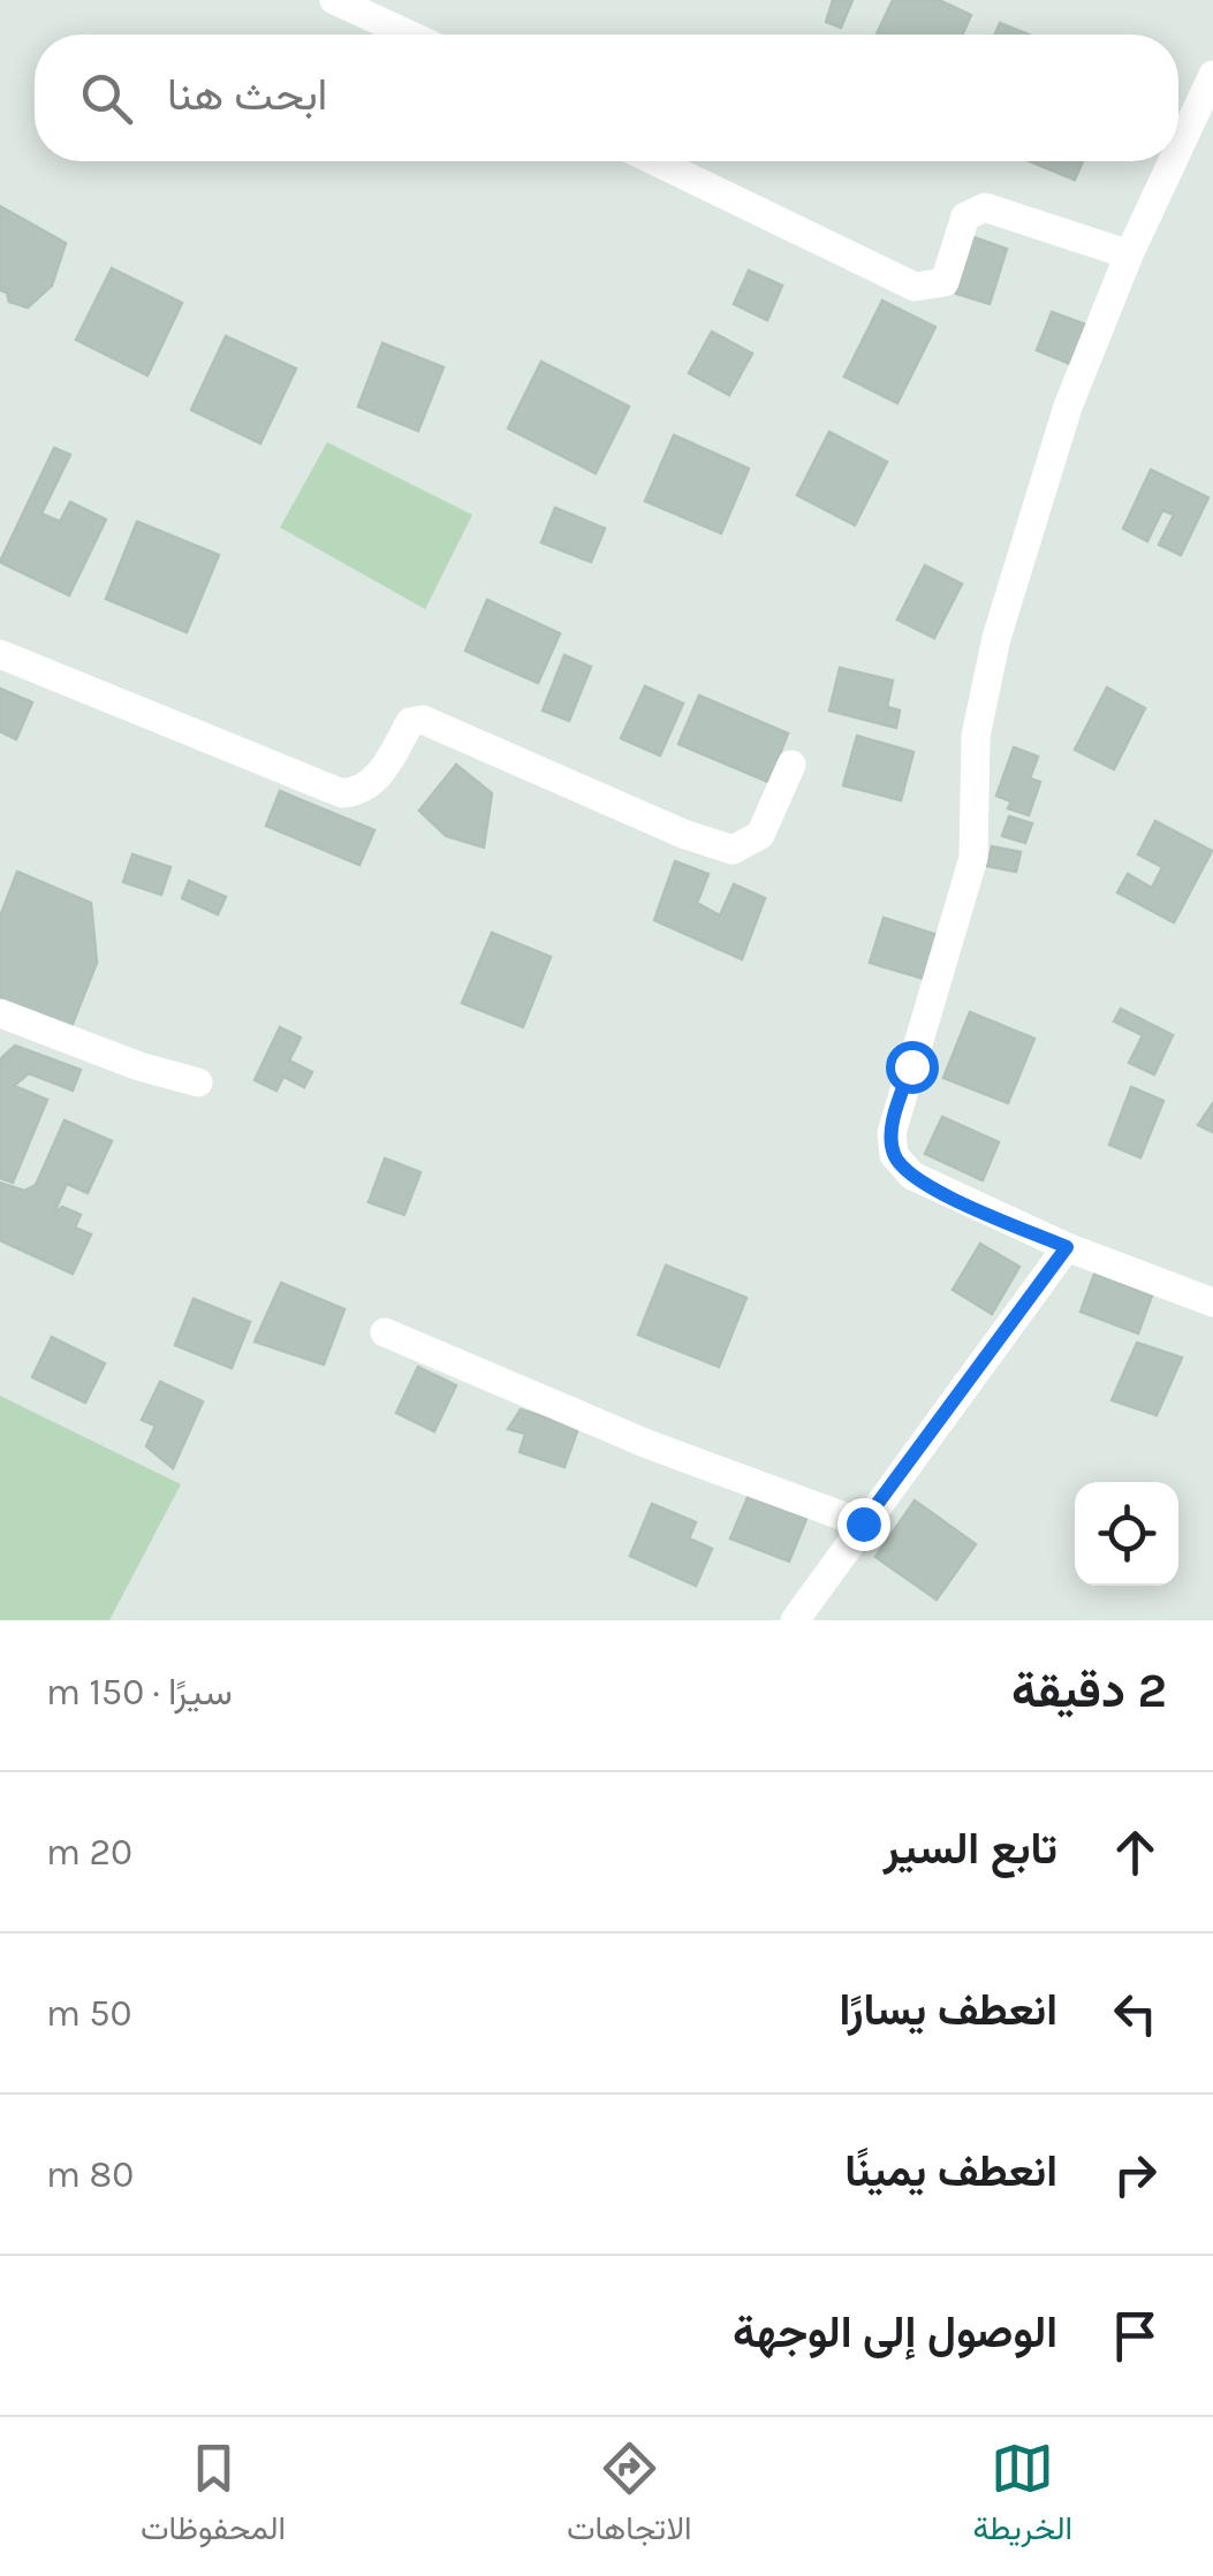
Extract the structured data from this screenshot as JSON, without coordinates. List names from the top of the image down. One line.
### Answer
{"page":{"search":"ابحث هنا","heading":["2 دقيقة","سيرًا · 150 m"],"list":[["تابع السير","20 m"],["انعطف يسارًا","50 m"],["انعطف يمينًا","80 m"],"الوصول إلى الوجهة"],"nav":["الخريطة","الاتجاهات","المحفوظات"]}}
